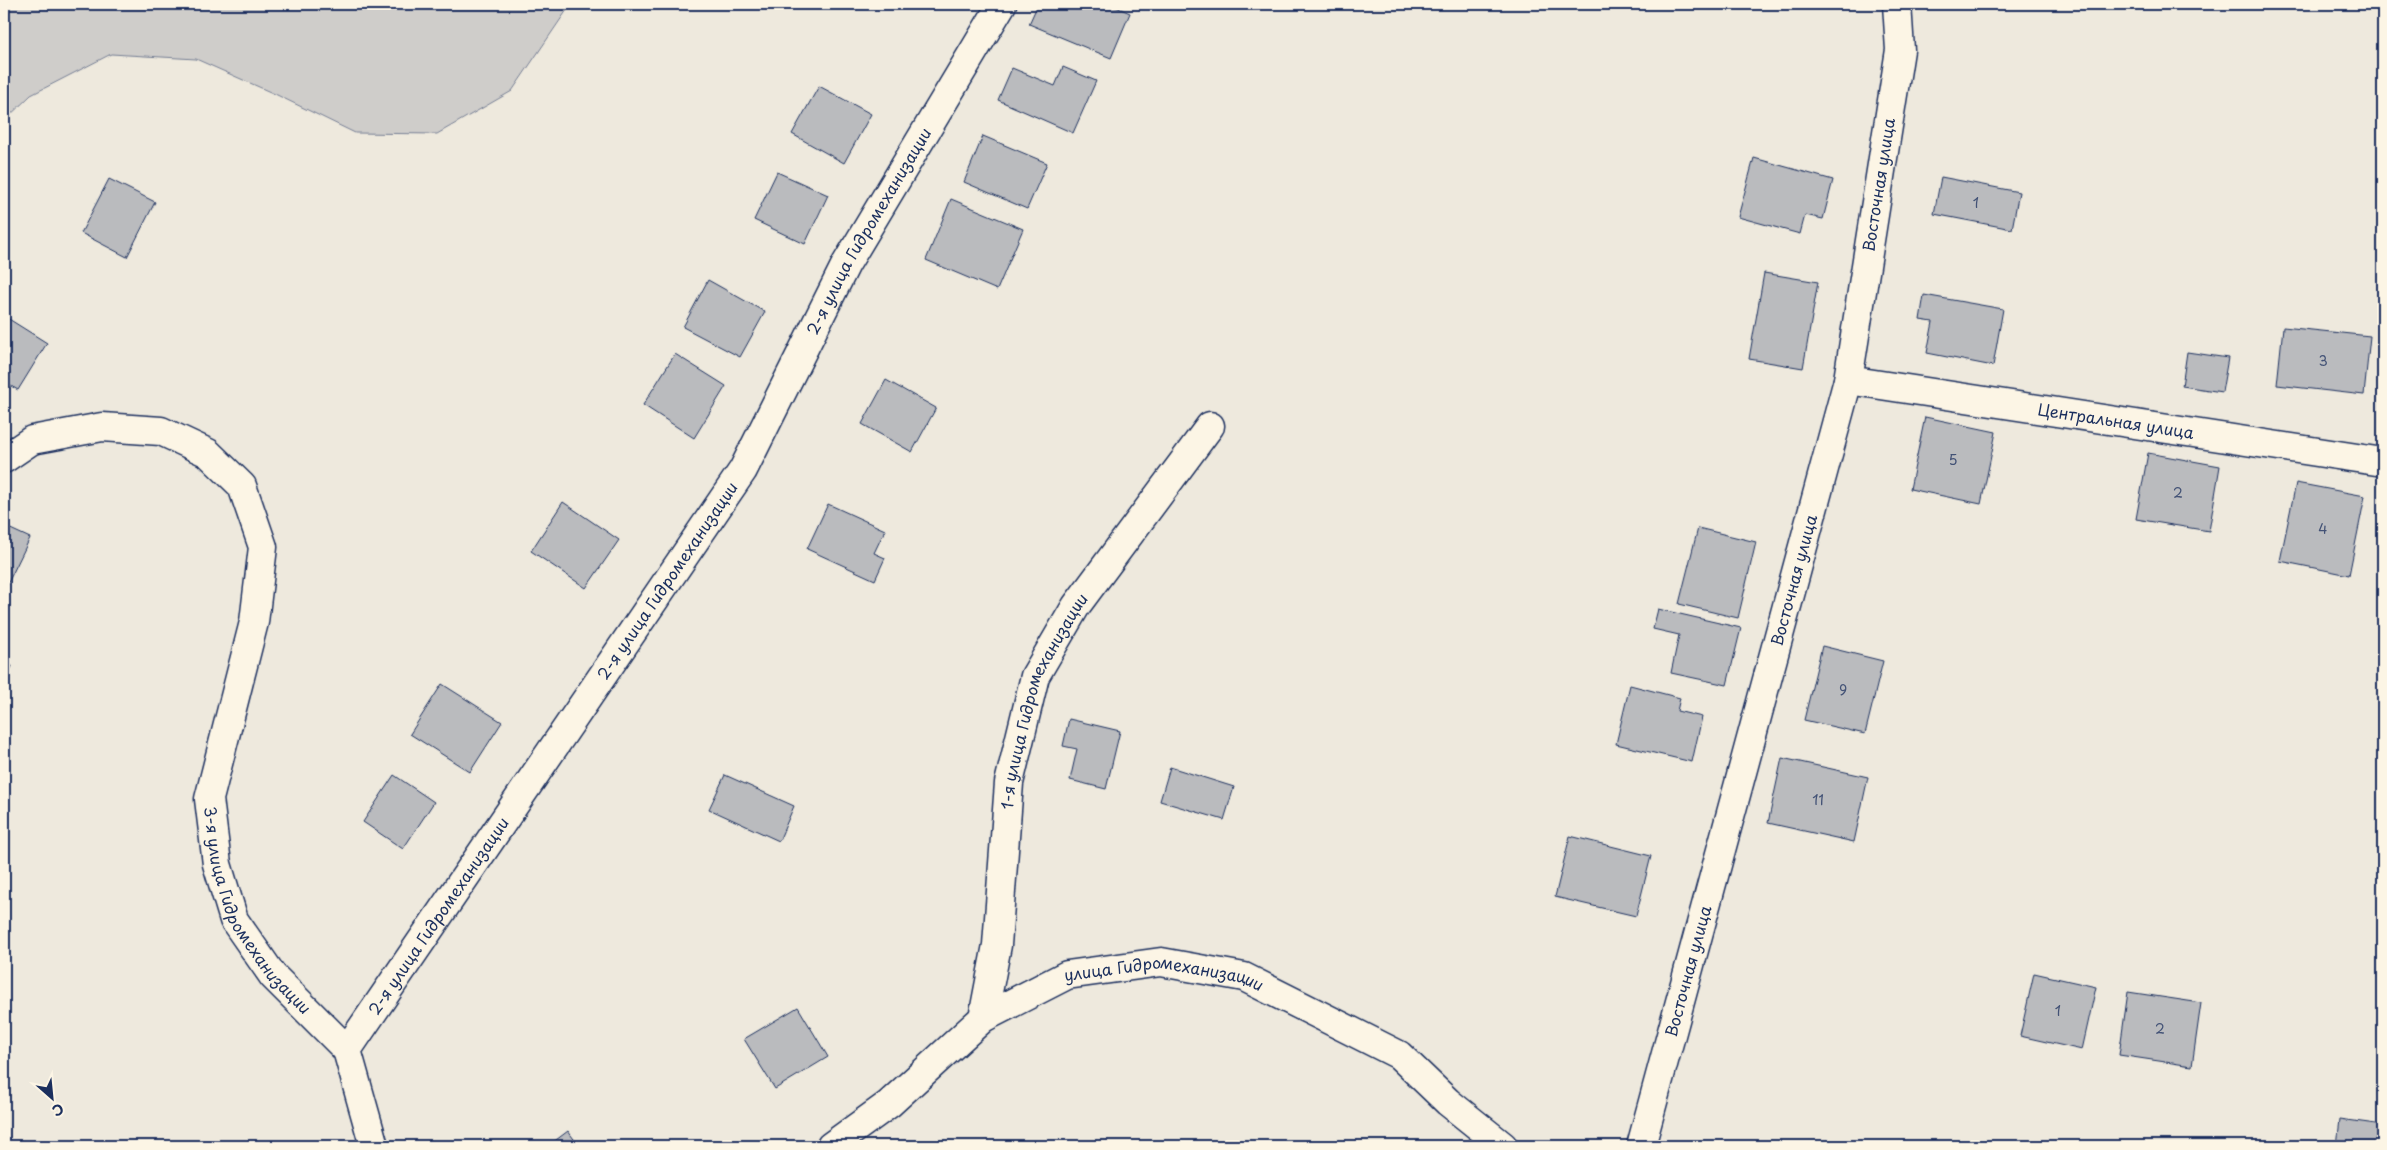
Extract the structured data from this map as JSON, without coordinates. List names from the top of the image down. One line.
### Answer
{"streets":{"street":["Восточная улица","2-я улица Гидромеханизации","Центральная улица","1-я улица Гидромеханизации","3-я улица Гидромеханизации","улица Гидромеханизации"]},"crossings":[["Восточная улица","Центральная улица"],["2-я улица Гидромеханизации","3-я улица Гидромеханизации"],["1-я улица Гидромеханизации","улица Гидромеханизации"]],"house_numbers":["1","3","5","2","4","9","11","1","2"],"north":"bottom right"}
